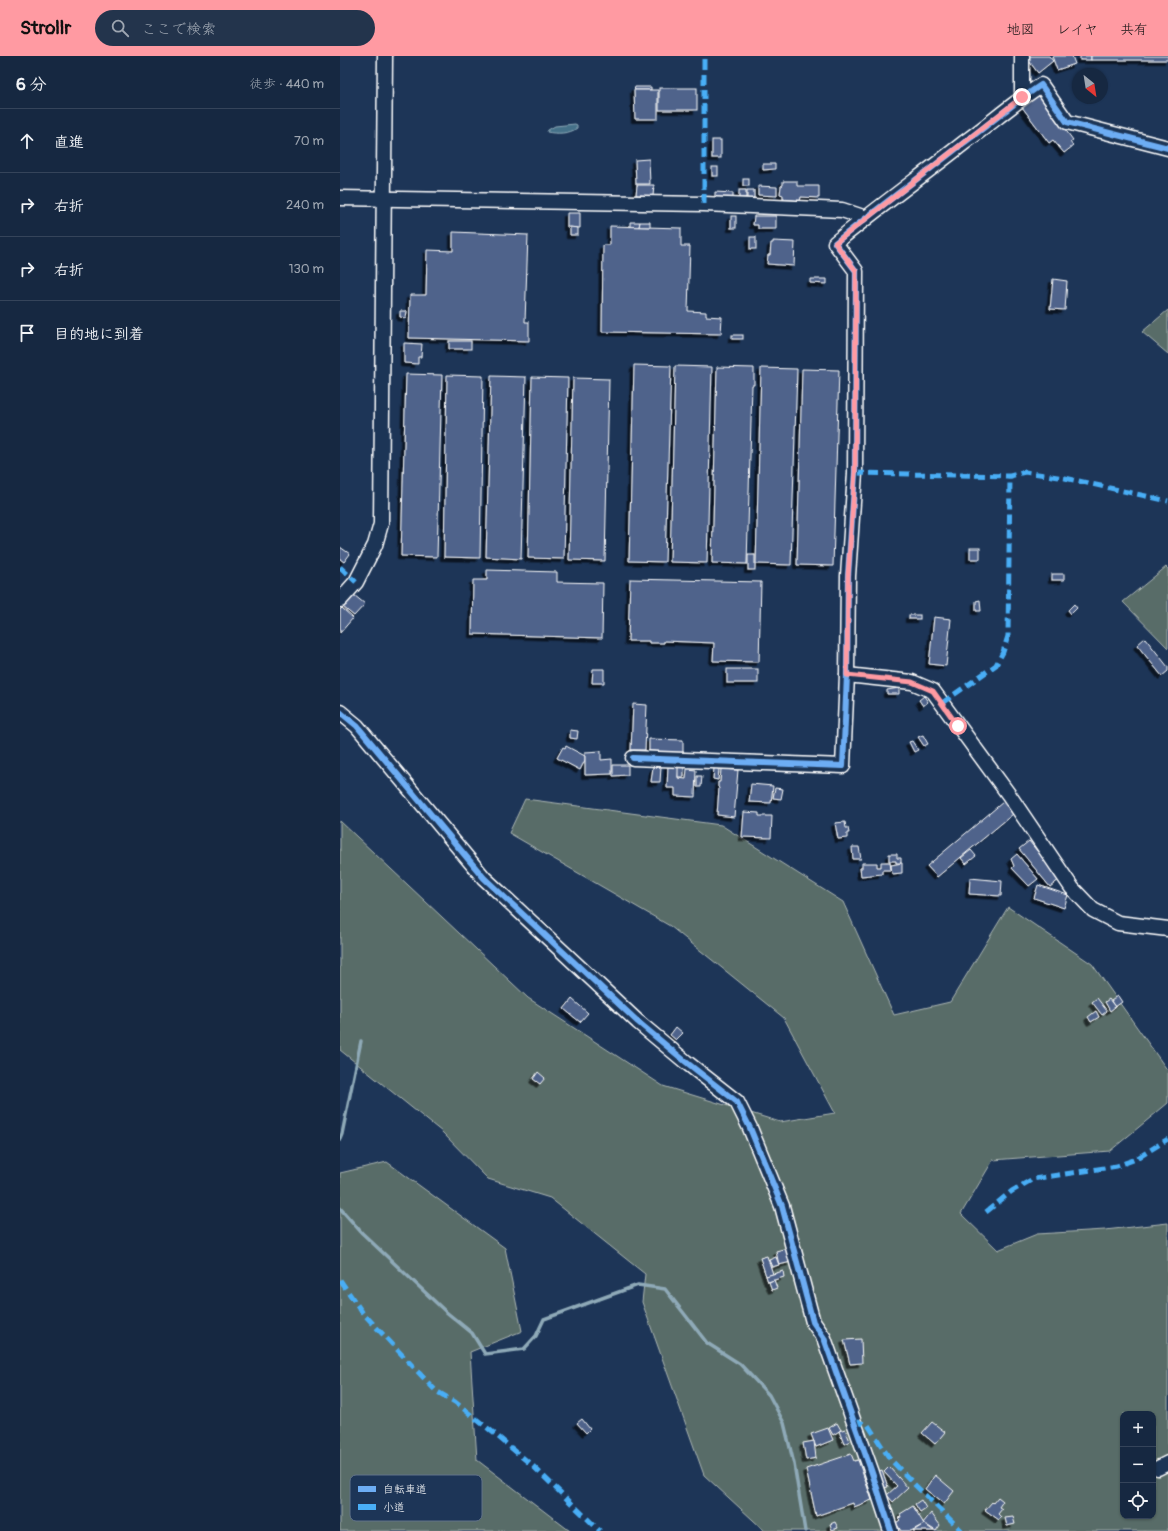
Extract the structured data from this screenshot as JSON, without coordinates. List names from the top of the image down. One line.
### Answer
{"legend":["自転車道","小道"],"north":"bottom right","page":{"header":"Strollr","search":"ここで検索","nav":["地図","レイヤ","共有"],"heading":["6 分","徒歩 · 440 m"],"list":[["直進","70 m"],["右折","240 m"],["右折","130 m"],"目的地に到着"],"map_buttons":["+","−"]}}
